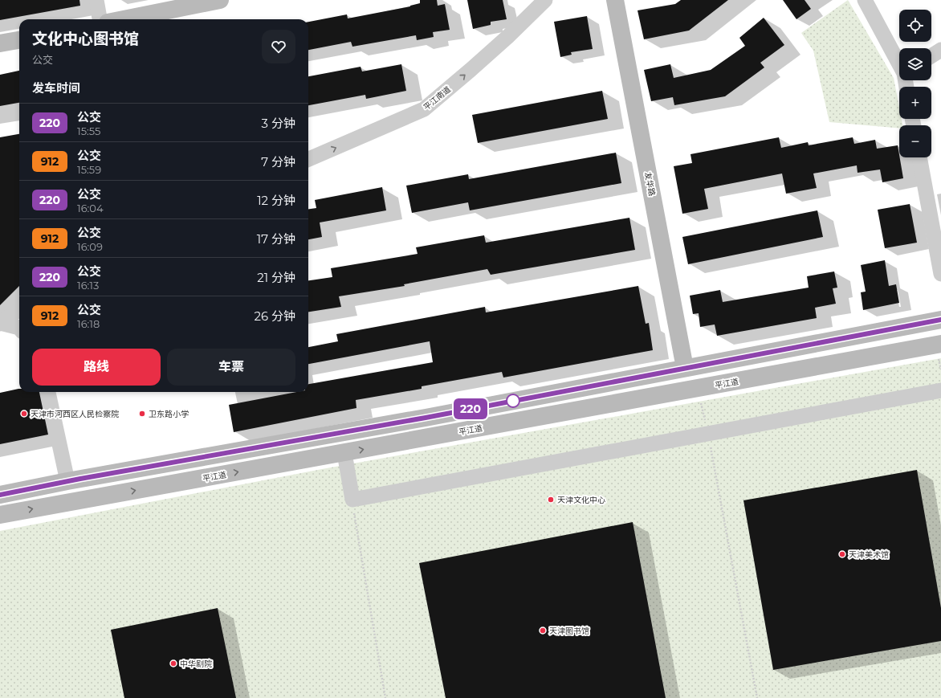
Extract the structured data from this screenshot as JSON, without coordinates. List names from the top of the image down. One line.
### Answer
{"streets":{"main road":["友华路","平江道"],"street":["平江南道"]},"one_way":["平江南道"],"places":["天津市河西区人民检察院","卫东路小学","天津文化中心","天津美术馆","天津图书馆","中华剧院"],"lines":["bus line 220"],"page":{"on_map":"220","map_buttons":["+","−"],"heading":[["文化中心图书馆","公交"],"发车时间"],"list":[{"mark":"220","name":"公交","note":"15:55","value":"3 分钟"},{"mark":"912","name":"公交","note":"15:59","value":"7 分钟"},{"mark":"220","name":"公交","note":"16:04","value":"12 分钟"},{"mark":"912","name":"公交","note":"16:09","value":"17 分钟"},{"mark":"220","name":"公交","note":"16:13","value":"21 分钟"},{"mark":"912","name":"公交","note":"16:18","value":"26 分钟"}],"buttons":["路线","车票"]}}
